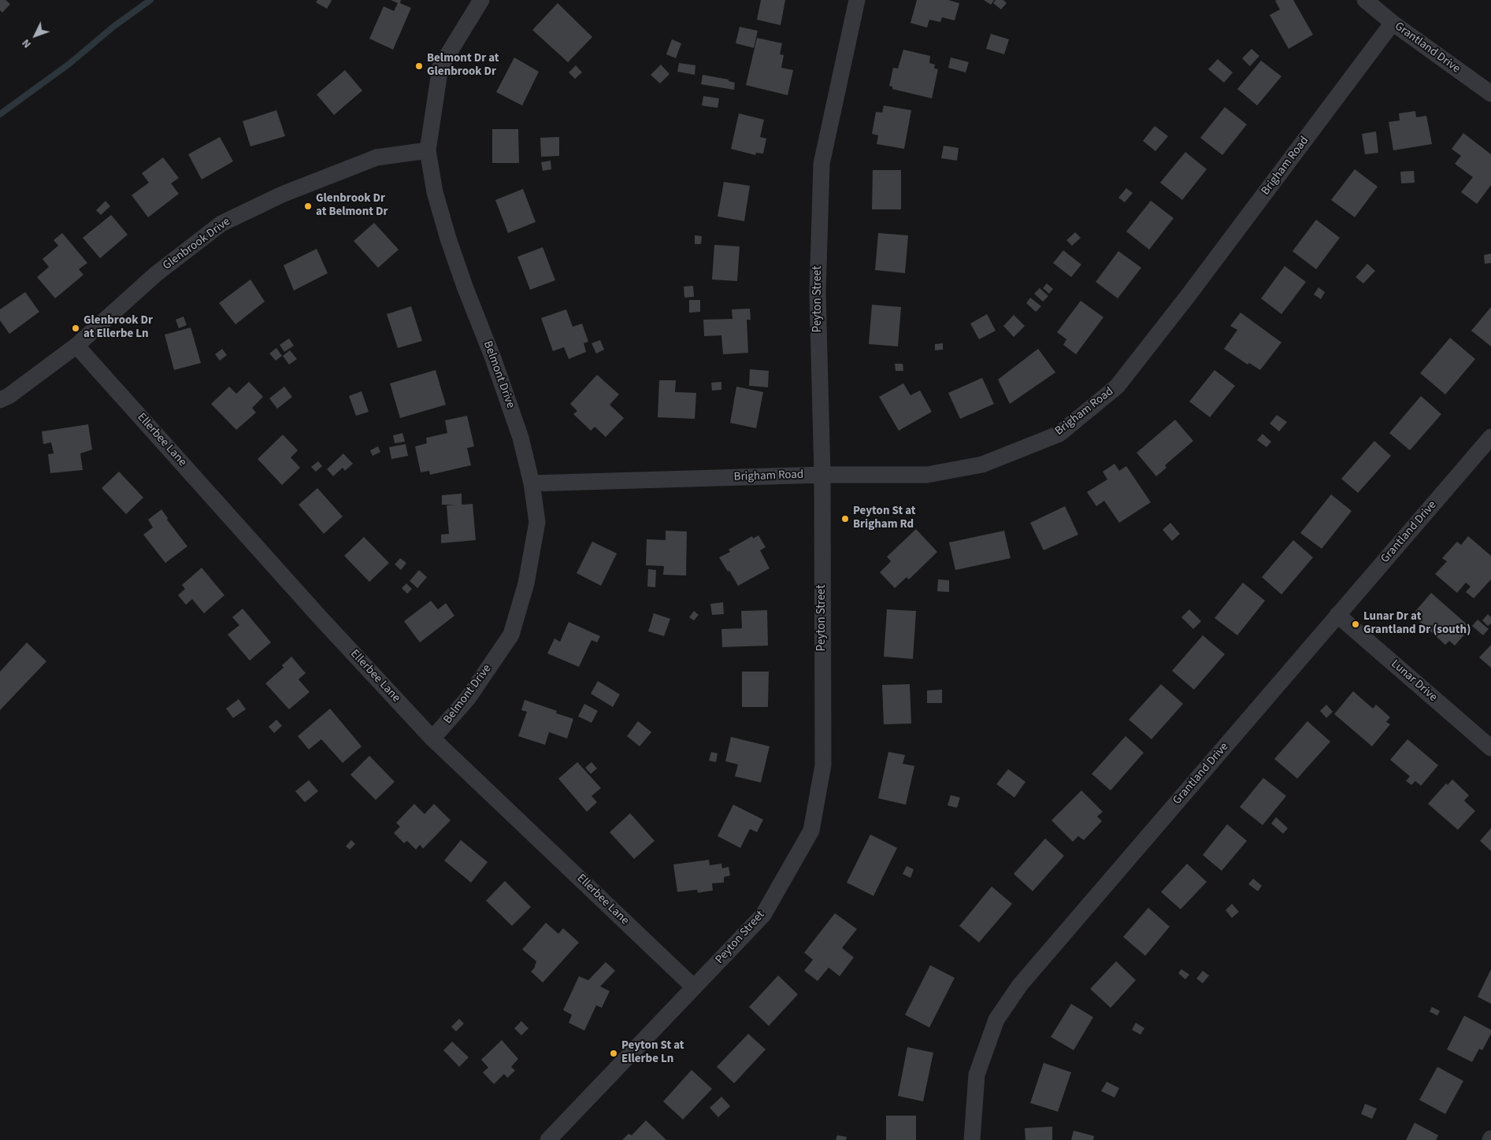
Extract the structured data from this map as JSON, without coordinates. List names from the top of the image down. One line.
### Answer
{"streets":{"street":["Grantland Drive","Brigham Road","Glenbrook Drive","Peyton Street","Belmont Drive","Ellerbee Lane","Lunar Drive"]},"crossings":[["Grantland Drive","Brigham Road"],["Grantland Drive","Lunar Drive"],["Brigham Road","Peyton Street"],["Brigham Road","Belmont Drive"],["Glenbrook Drive","Belmont Drive"],["Glenbrook Drive","Ellerbee Lane"],["Peyton Street","Ellerbee Lane"],["Belmont Drive","Ellerbee Lane"]],"places":["Belmont Dr at Glenbrook Dr","Glenbrook Dr at Belmont Dr","Glenbrook Dr at Ellerbe Ln","Peyton St at Brigham Rd","Lunar Dr at Grantland Dr (south)","Peyton St at Ellerbe Ln"],"north":"bottom left"}
